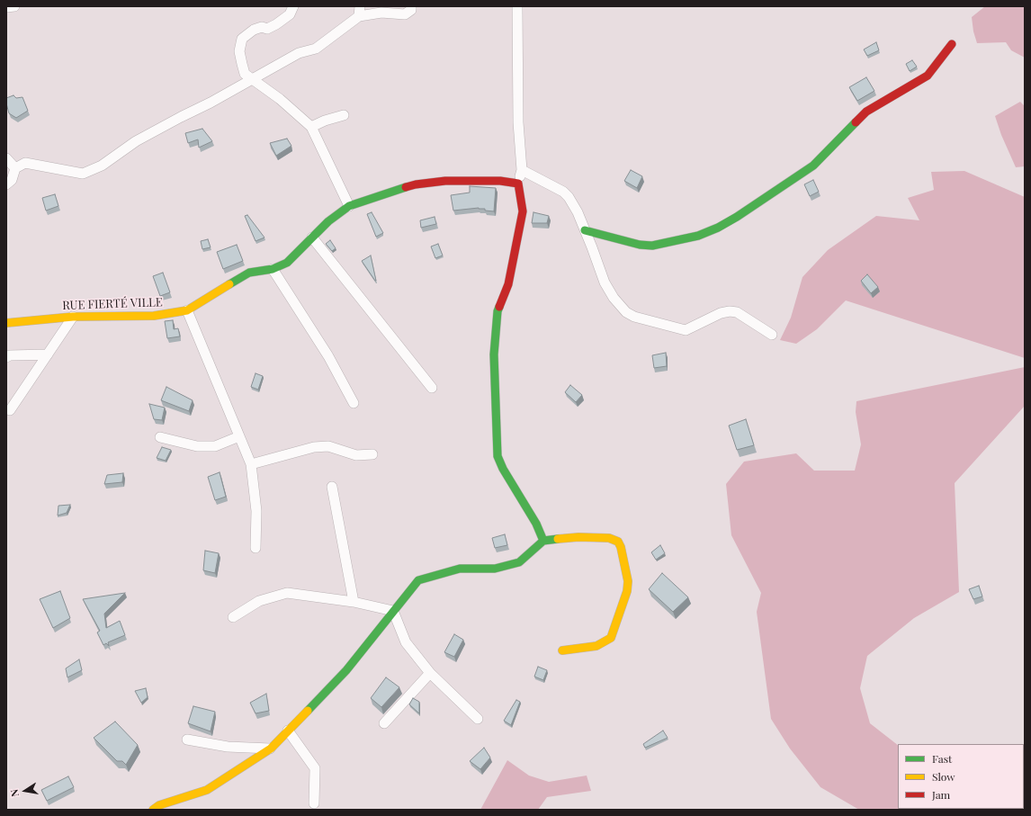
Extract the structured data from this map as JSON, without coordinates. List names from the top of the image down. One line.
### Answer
{"streets":{"street":["RUE FIERTÉ VILLE"]},"legend":["Fast","Slow","Jam"],"north":"left"}
